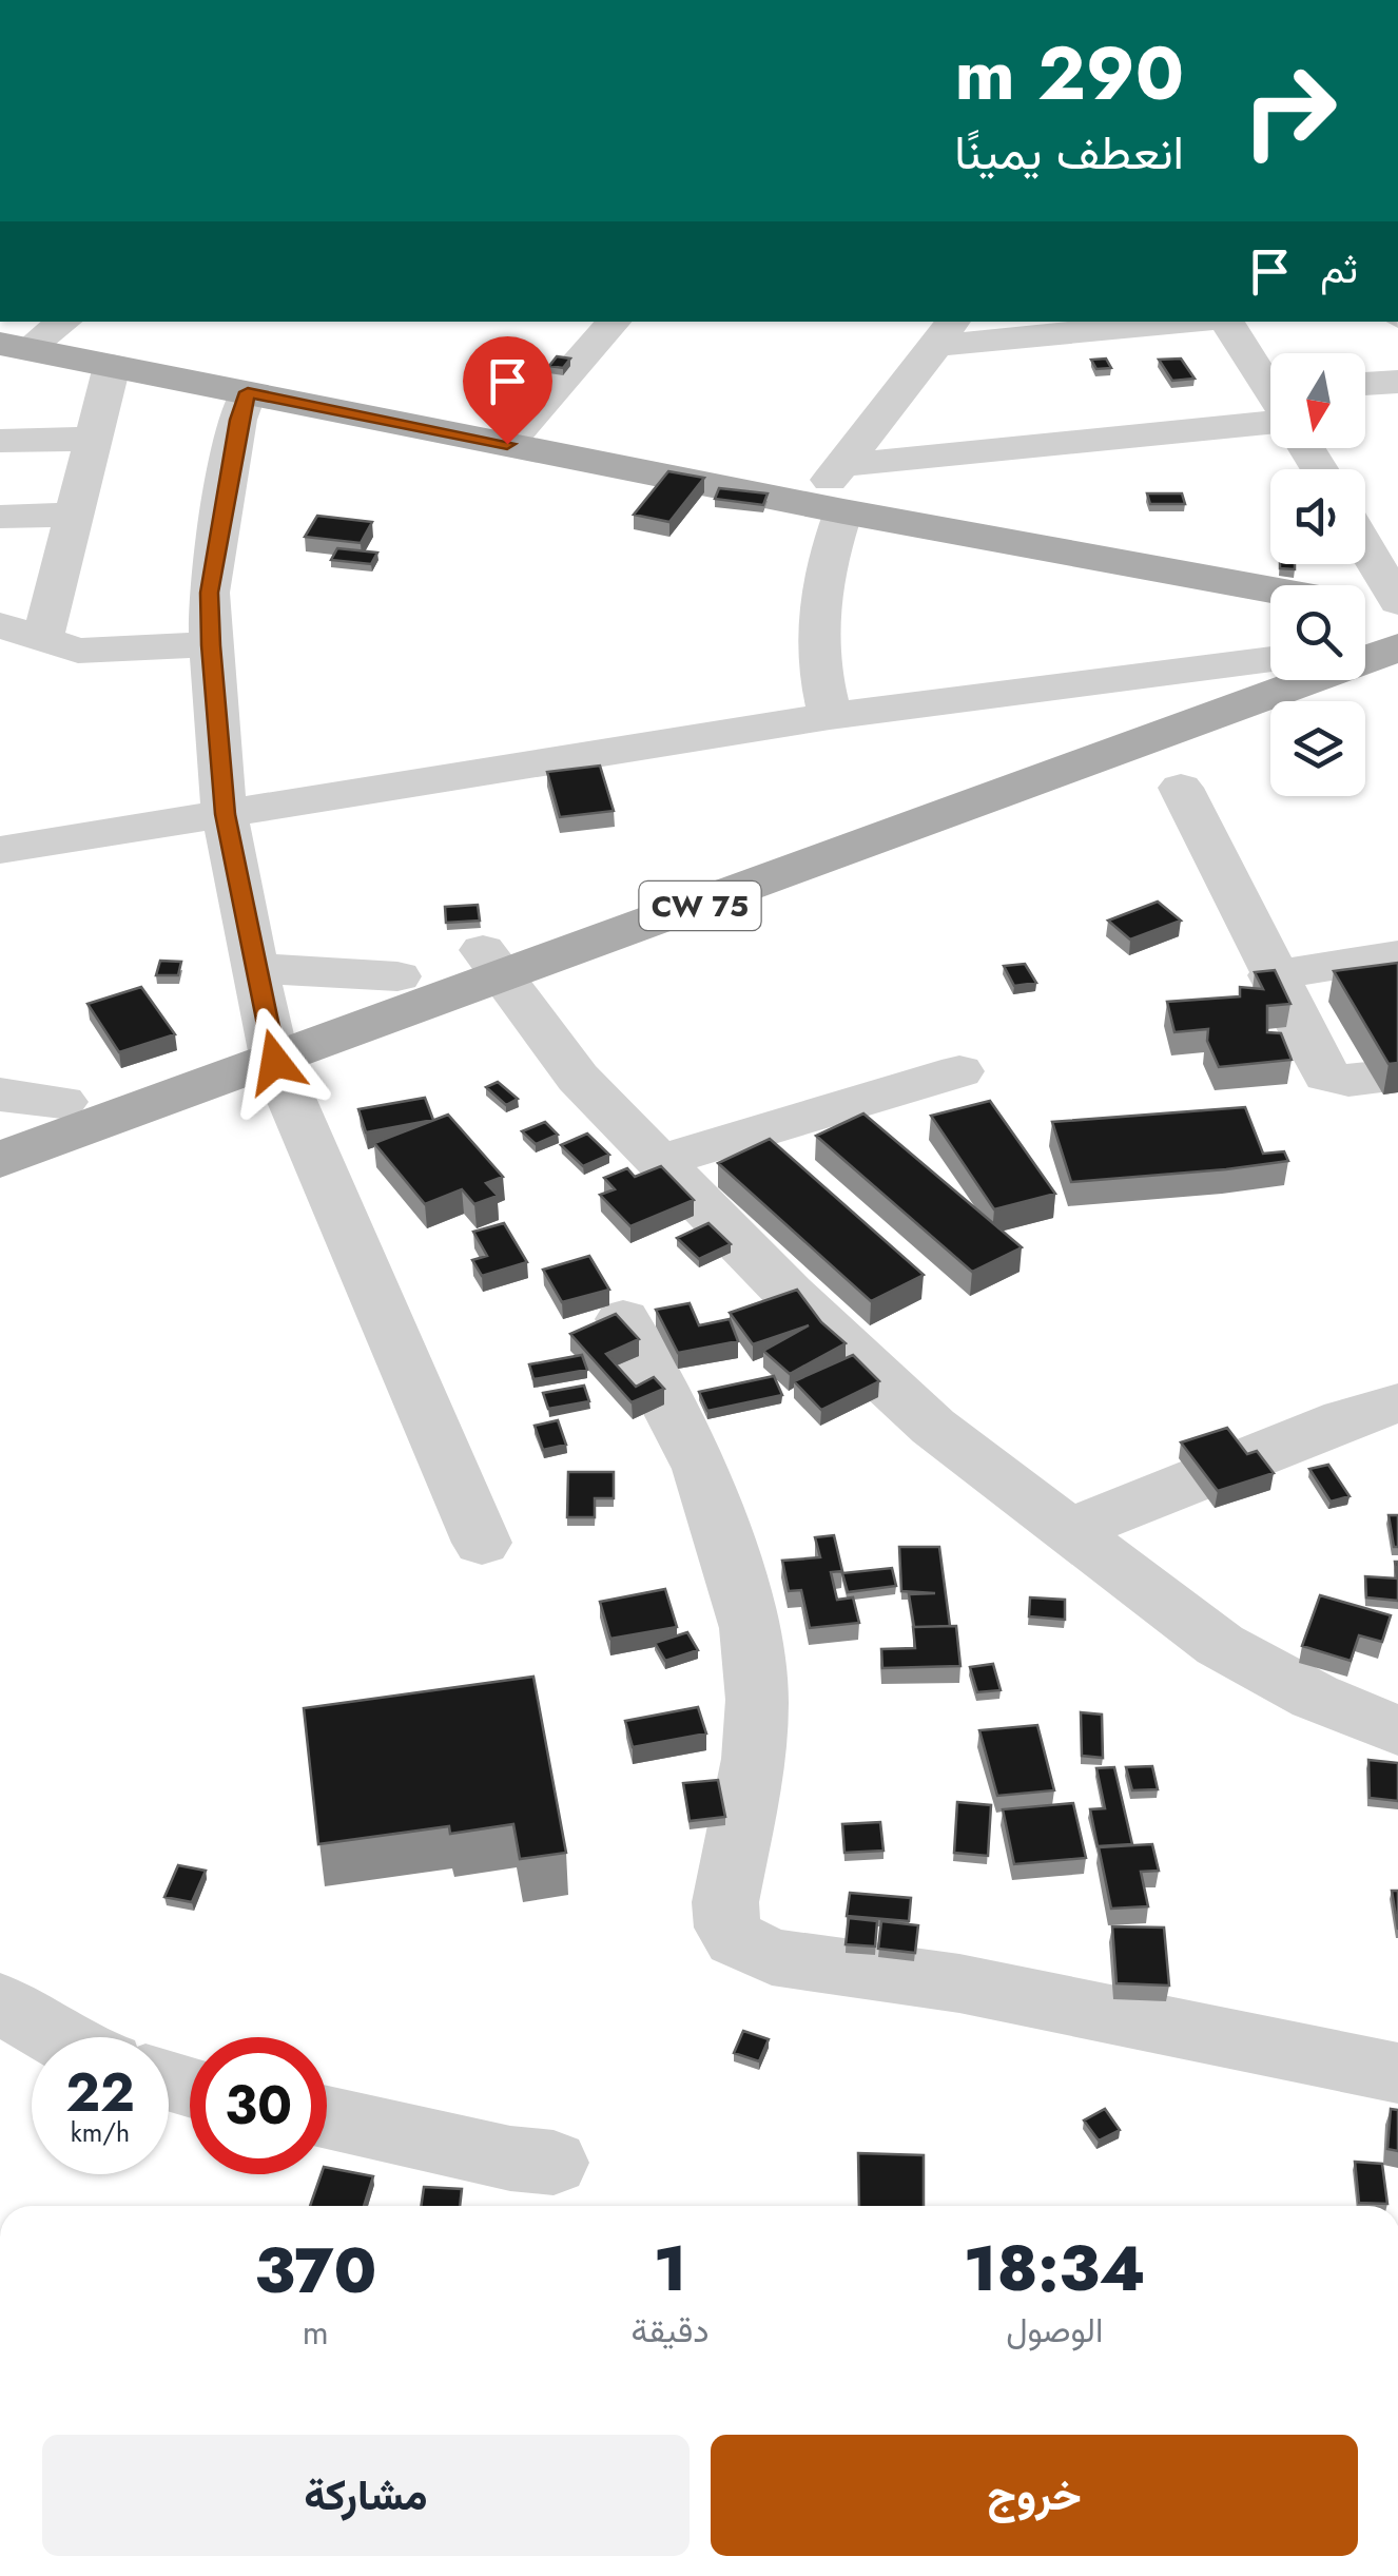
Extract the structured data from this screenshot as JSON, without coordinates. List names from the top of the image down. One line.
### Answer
{"streets":{"main road":["CW 75"]},"north":"bottom","page":{"turn":["290 m","انعطف يمينًا"],"then":"ثم","speed":"22 km/h","limit":"30","eta":["18:34","الوصول","1","دقيقة","370","m"],"buttons":["خروج","مشاركة"]}}
